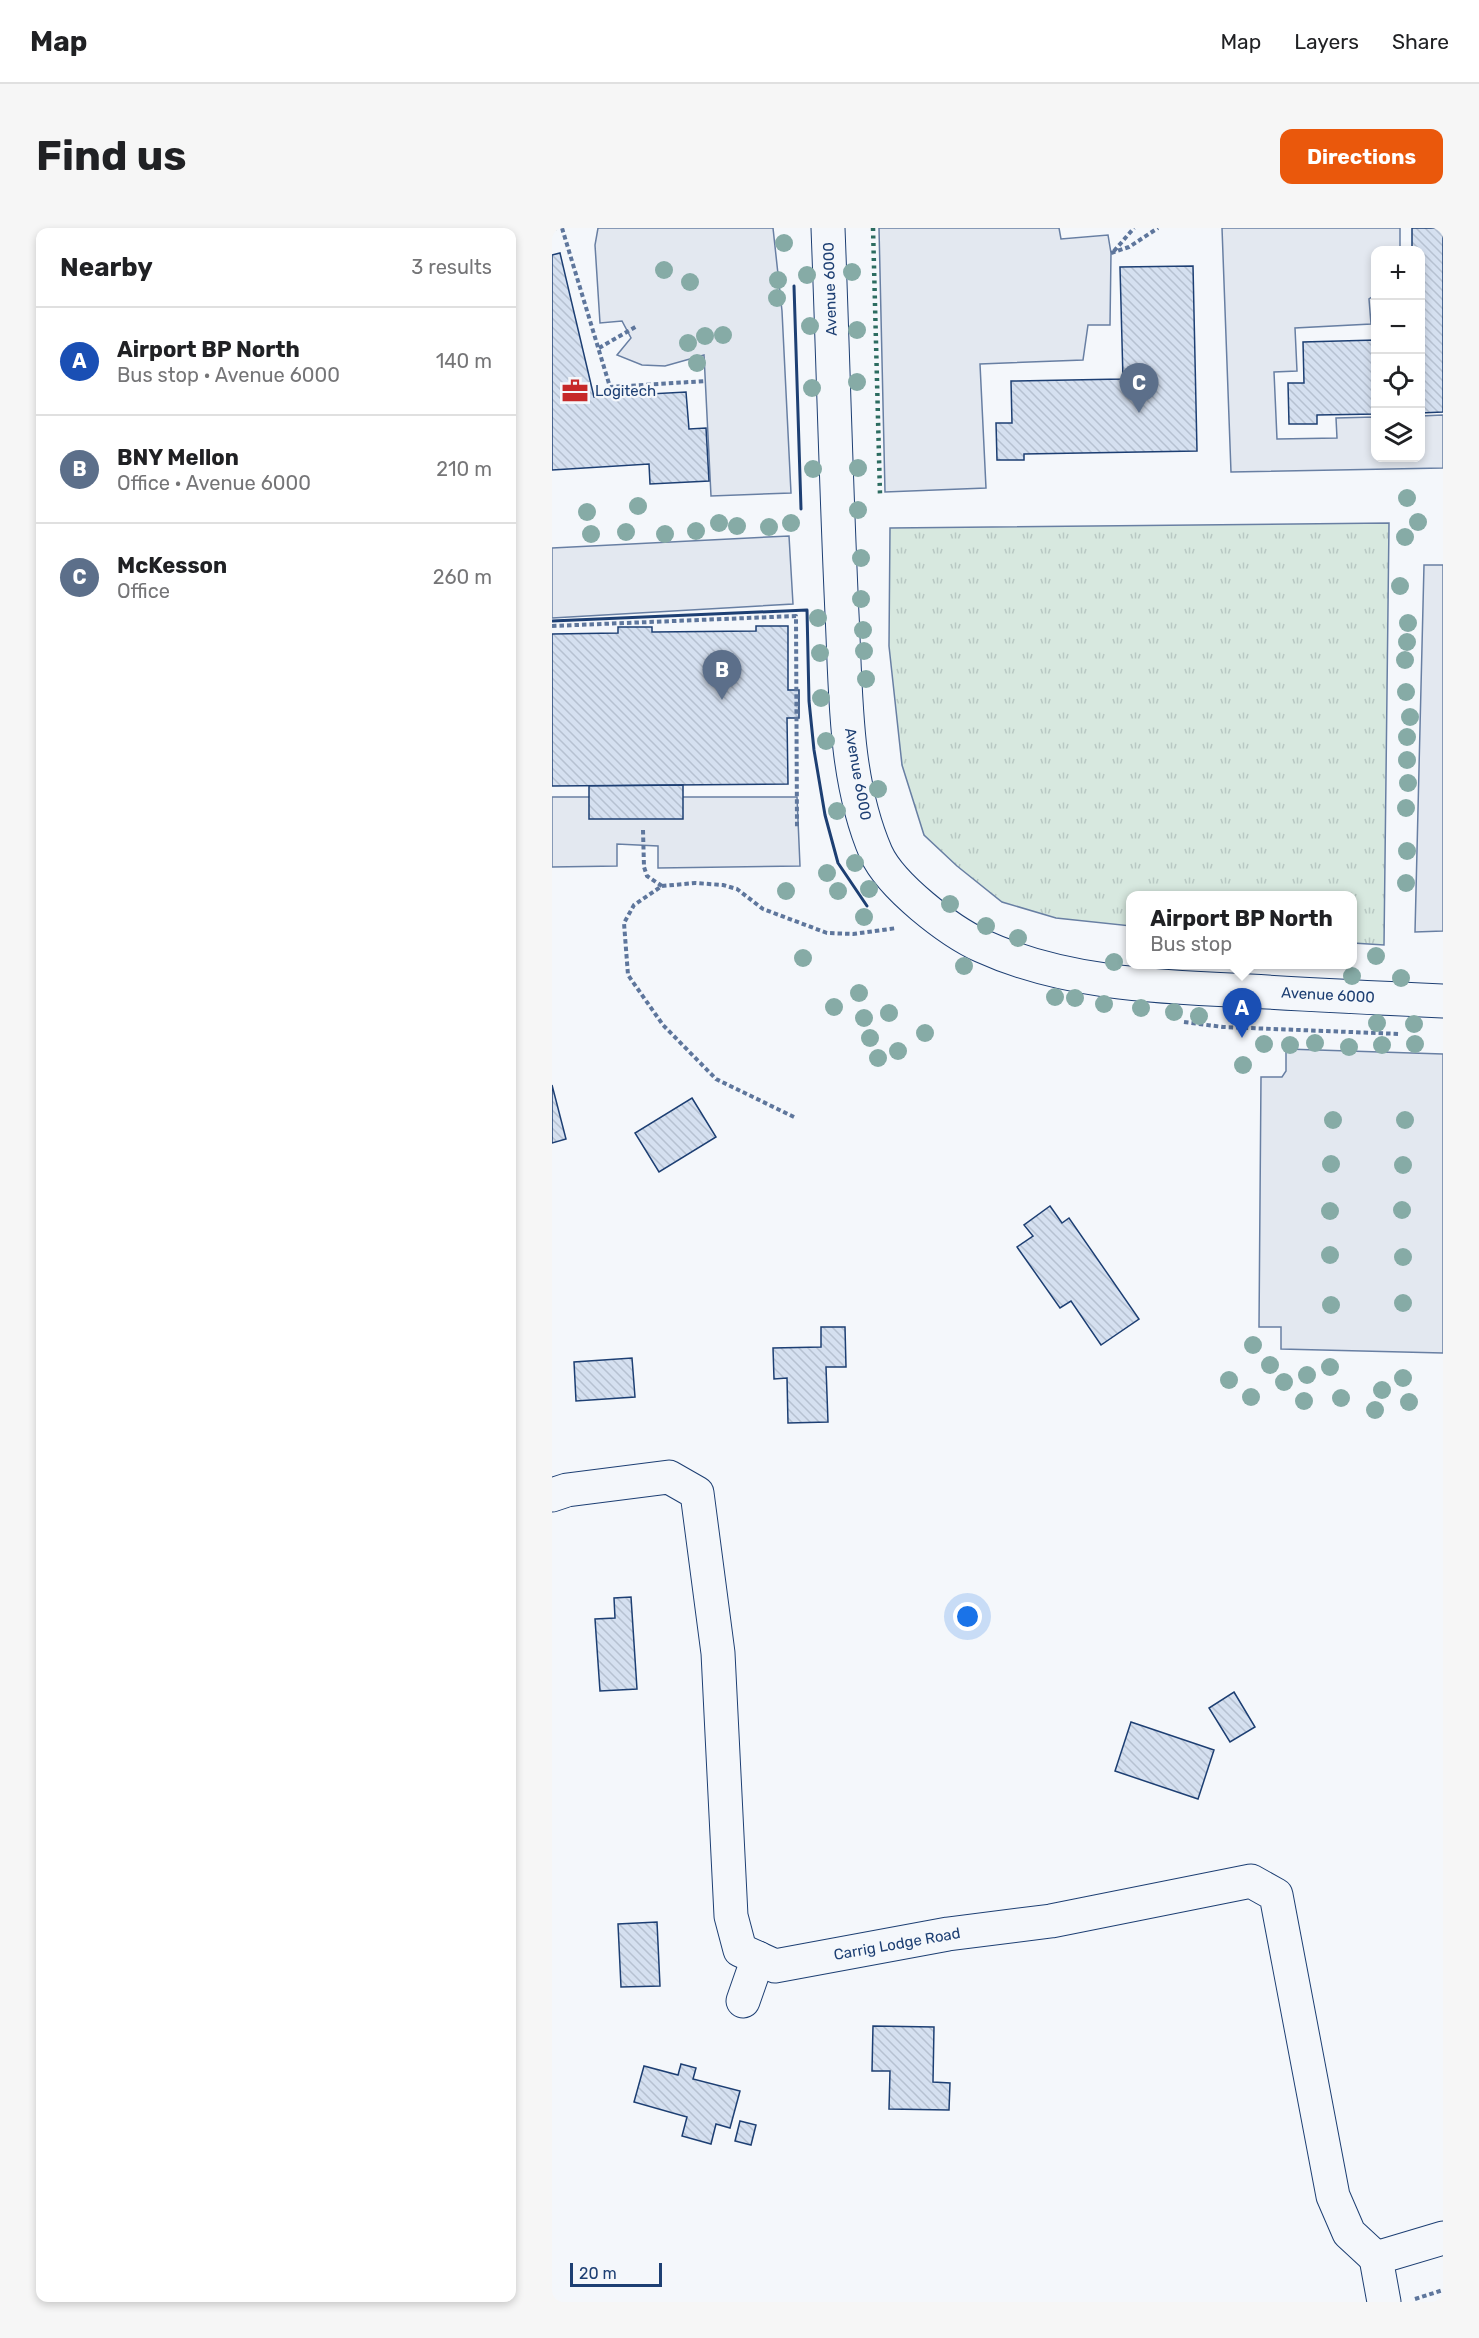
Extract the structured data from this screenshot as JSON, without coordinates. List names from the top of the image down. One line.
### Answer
{"streets":{"street":["Avenue 6000","Carrig Lodge Road"]},"places":{"office":["Logitech"]},"scale_bar":"20 m","page":{"header":"Map","nav":["Map","Layers","Share"],"buttons":"Directions","title":"Find us","heading":["Nearby","3 results"],"map_buttons":["+","−"],"list":[{"mark":"A","name":"Airport BP North","note":"Bus stop · Avenue 6000","value":"140 m"},{"mark":"B","name":"BNY Mellon","note":"Office · Avenue 6000","value":"210 m"},{"mark":"C","name":"McKesson","note":"Office","value":"260 m"}],"pins":["C","B","A"],"popup":["Airport BP North","Bus stop"],"scale":"20 m"}}
